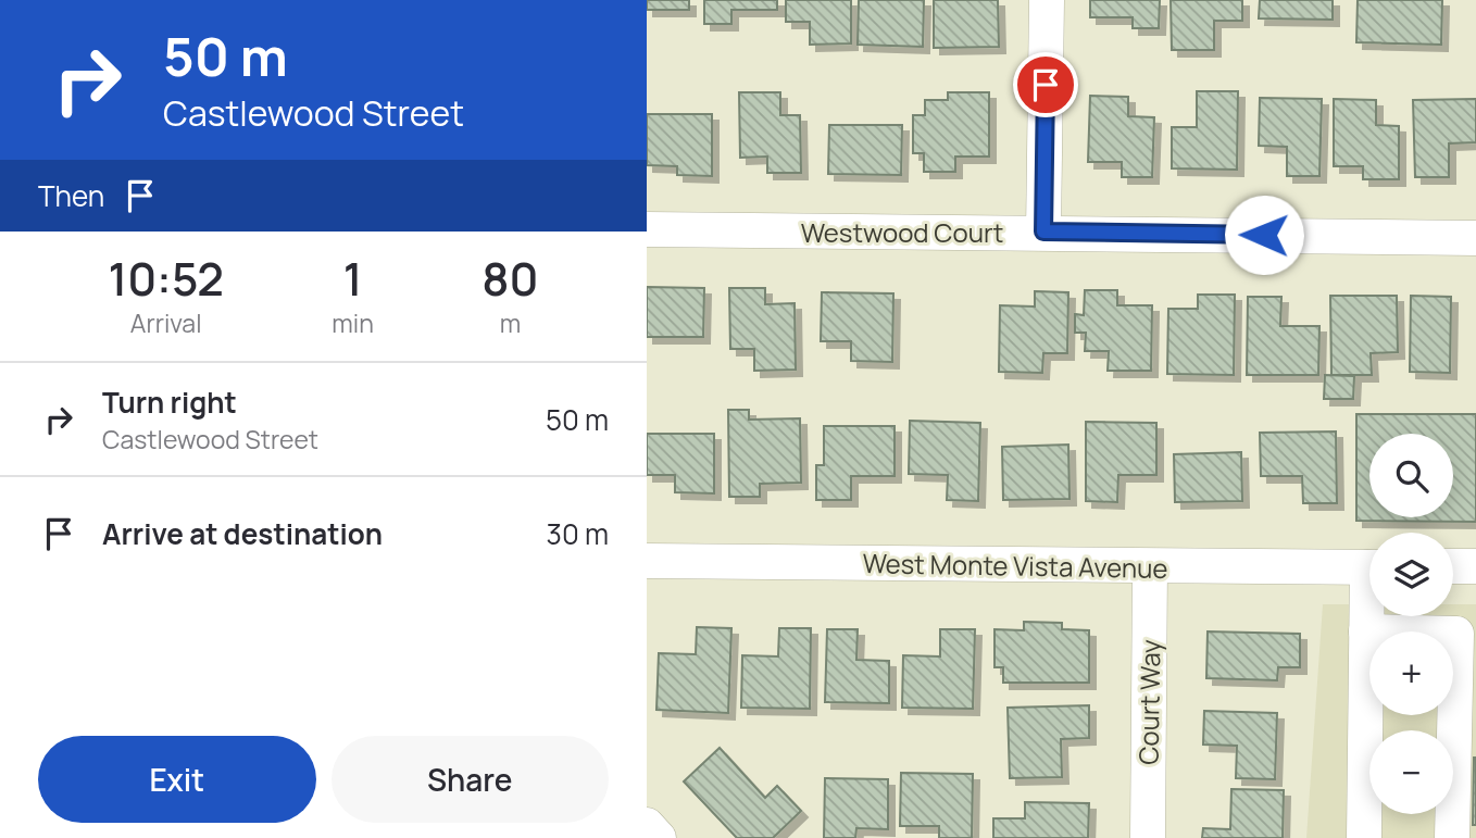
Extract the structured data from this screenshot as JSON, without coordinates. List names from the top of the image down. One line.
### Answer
{"streets":{"street":["Westwood Court","West Monte Vista Avenue","Court Way"]},"crossings":[["West Monte Vista Avenue","Court Way"]],"page":{"turn":["50 m","Castlewood Street"],"then":"Then","eta":["10:52","Arrival","1","min","80","m"],"list":[{"name":"Turn right","note":"Castlewood Street","value":"50 m"},{"name":"Arrive at destination","value":"30 m"}],"map_buttons":["+","−"],"buttons":["Exit","Share"]}}
